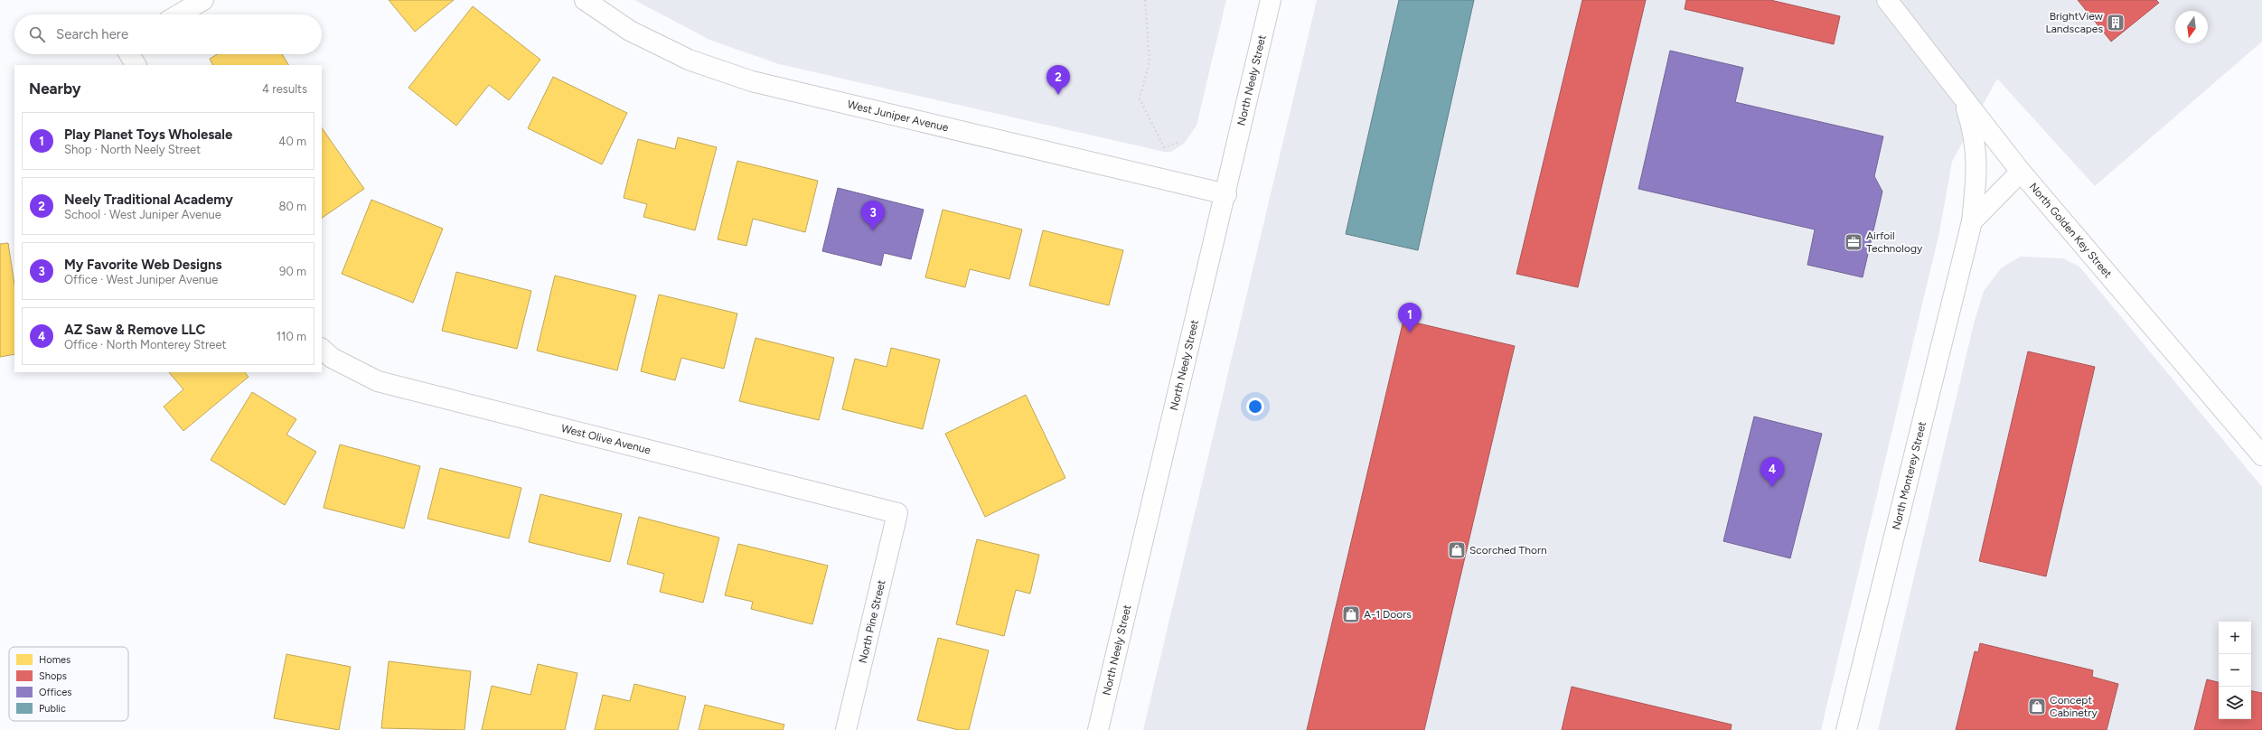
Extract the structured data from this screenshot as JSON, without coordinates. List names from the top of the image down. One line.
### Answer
{"streets":{"street":["North Neely Street","West Juniper Avenue","North Golden Key Street","West Olive Avenue","North Monterey Street","North Pine Street"]},"crossings":[["North Neely Street","West Juniper Avenue"],["North Golden Key Street","North Monterey Street"],["West Olive Avenue","North Pine Street"]],"places":{"building":["BrightView Landscapes"],"office":["Airfoil Technology"],"shop":["Scorched Thorn","A-1 Doors","Concept Cabinetry"]},"legend":["Homes","Shops","Offices","Public"],"north":"bottom","page":{"search":"Search here","pins":["2","3","1","4"],"heading":["Nearby","4 results"],"list":[{"mark":"1","name":"Play Planet Toys Wholesale","note":"Shop · North Neely Street","value":"40 m"},{"mark":"2","name":"Neely Traditional Academy","note":"School · West Juniper Avenue","value":"80 m"},{"mark":"3","name":"My Favorite Web Designs","note":"Office · West Juniper Avenue","value":"90 m"},{"mark":"4","name":"AZ Saw & Remove LLC","note":"Office · North Monterey Street","value":"110 m"}],"map_buttons":["+","−"]}}
